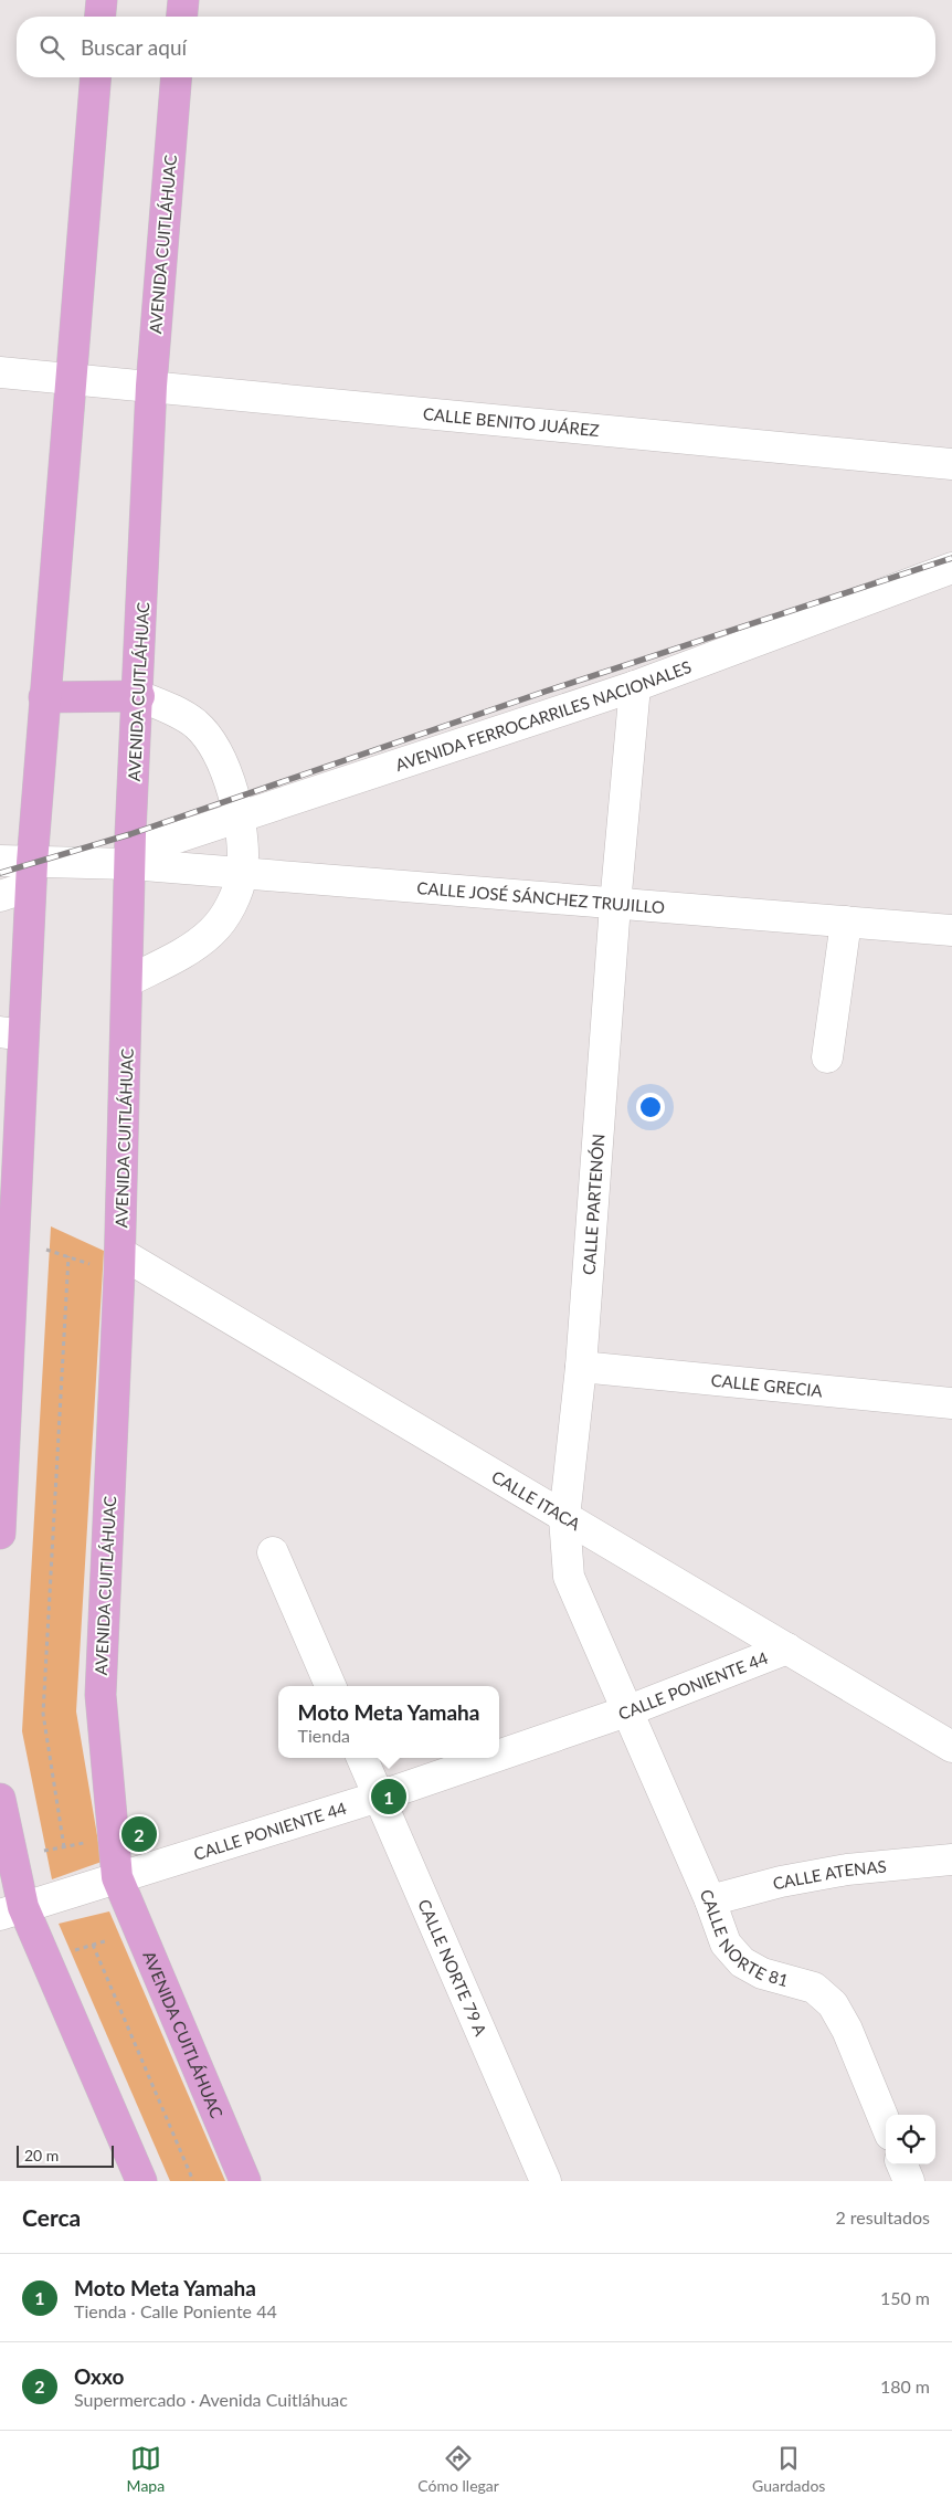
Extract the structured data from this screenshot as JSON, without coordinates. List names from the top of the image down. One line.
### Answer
{"streets":{"main road":["AVENIDA CUITLÁHUAC"],"street":["CALLE BENITO JUÁREZ","AVENIDA FERROCARRILES NACIONALES","CALLE JOSÉ SÁNCHEZ TRUJILLO","CALLE PARTENÓN","CALLE GRECIA","CALLE ITACA","CALLE PONIENTE 44","CALLE ATENAS","CALLE NORTE 81","CALLE NORTE 79 A"]},"crossings":[["AVENIDA CUITLÁHUAC","CALLE BENITO JUÁREZ"],["AVENIDA CUITLÁHUAC","AVENIDA FERROCARRILES NACIONALES"],["AVENIDA CUITLÁHUAC","CALLE JOSÉ SÁNCHEZ TRUJILLO"],["AVENIDA CUITLÁHUAC","CALLE ITACA"],["AVENIDA CUITLÁHUAC","CALLE PONIENTE 44"],["AVENIDA FERROCARRILES NACIONALES","CALLE JOSÉ SÁNCHEZ TRUJILLO"],["AVENIDA FERROCARRILES NACIONALES","CALLE PARTENÓN"],["CALLE JOSÉ SÁNCHEZ TRUJILLO","CALLE PARTENÓN"],["CALLE PARTENÓN","CALLE GRECIA"],["CALLE PARTENÓN","CALLE ITACA"],["CALLE PARTENÓN","CALLE PONIENTE 44"],["CALLE PARTENÓN","CALLE NORTE 81"],["CALLE ITACA","CALLE PONIENTE 44"],["CALLE PONIENTE 44","CALLE NORTE 81"],["CALLE PONIENTE 44","CALLE NORTE 79 A"],["CALLE ATENAS","CALLE NORTE 81"]],"scale_bar":"20 m","page":{"search":"Buscar aquí","popup":["Moto Meta Yamaha","Tienda"],"pins":["1","2"],"scale":"20 m","heading":["Cerca","2 resultados"],"list":[{"mark":"1","name":"Moto Meta Yamaha","note":"Tienda · Calle Poniente 44","value":"150 m"},{"mark":"2","name":"Oxxo","note":"Supermercado · Avenida Cuitláhuac","value":"180 m"}],"nav":["Mapa","Cómo llegar","Guardados"]}}
